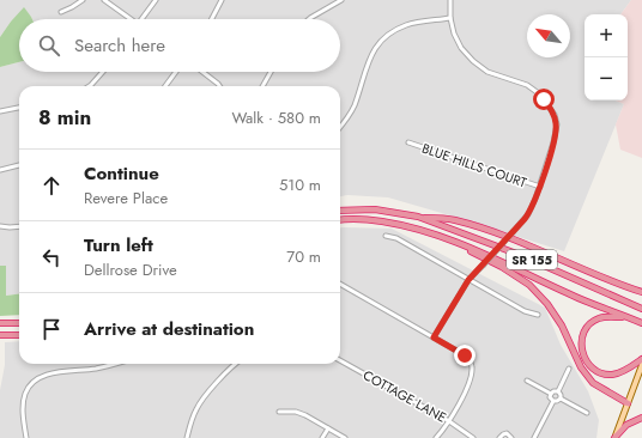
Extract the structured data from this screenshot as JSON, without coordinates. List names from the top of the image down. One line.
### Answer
{"streets":{"highway":["SR 155"],"street":["BLUE HILLS COURT","COTTAGE LANE"]},"north":"top left","page":{"map_buttons":["+","−"],"search":"Search here","heading":["8 min","Walk · 580 m"],"list":[["Continue","Revere Place","510 m"],["Turn left","Dellrose Drive","70 m"],"Arrive at destination"]}}
